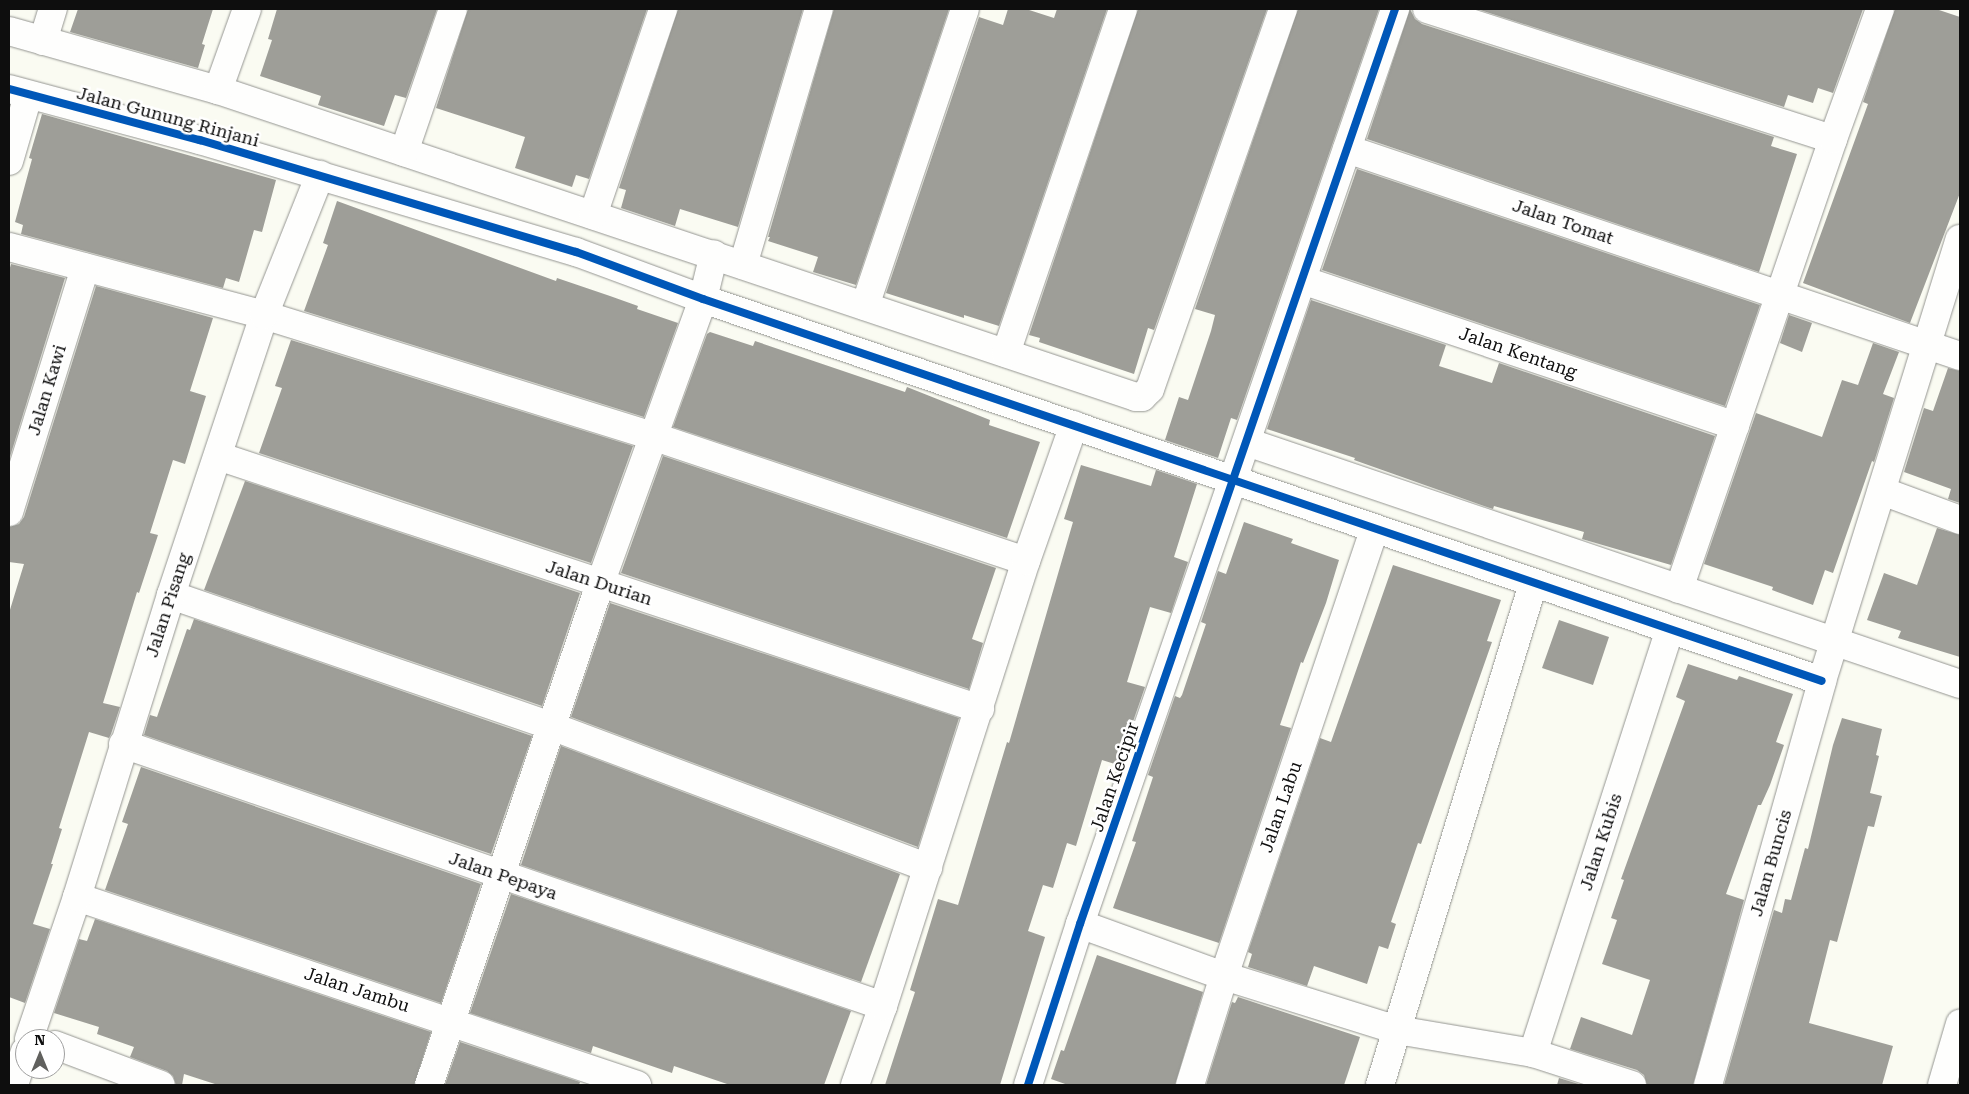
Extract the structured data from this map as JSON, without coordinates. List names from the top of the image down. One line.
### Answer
{"streets":{"street":["Jalan Gunung Rinjani","Jalan Tomat","Jalan Kentang","Jalan Kawi","Jalan Durian","Jalan Pisang","Jalan Kecipir","Jalan Labu","Jalan Kubis","Jalan Buncis","Jalan Pepaya","Jalan Jambu"]},"crossings":[["Jalan Gunung Rinjani","Jalan Pisang"],["Jalan Gunung Rinjani","Jalan Kecipir"],["Jalan Gunung Rinjani","Jalan Labu"],["Jalan Gunung Rinjani","Jalan Kubis"],["Jalan Gunung Rinjani","Jalan Buncis"],["Jalan Tomat","Jalan Kecipir"],["Jalan Tomat","Jalan Buncis"],["Jalan Kentang","Jalan Kecipir"],["Jalan Durian","Jalan Pisang"],["Jalan Pisang","Jalan Pepaya"],["Jalan Pisang","Jalan Jambu"]],"north":"top"}
